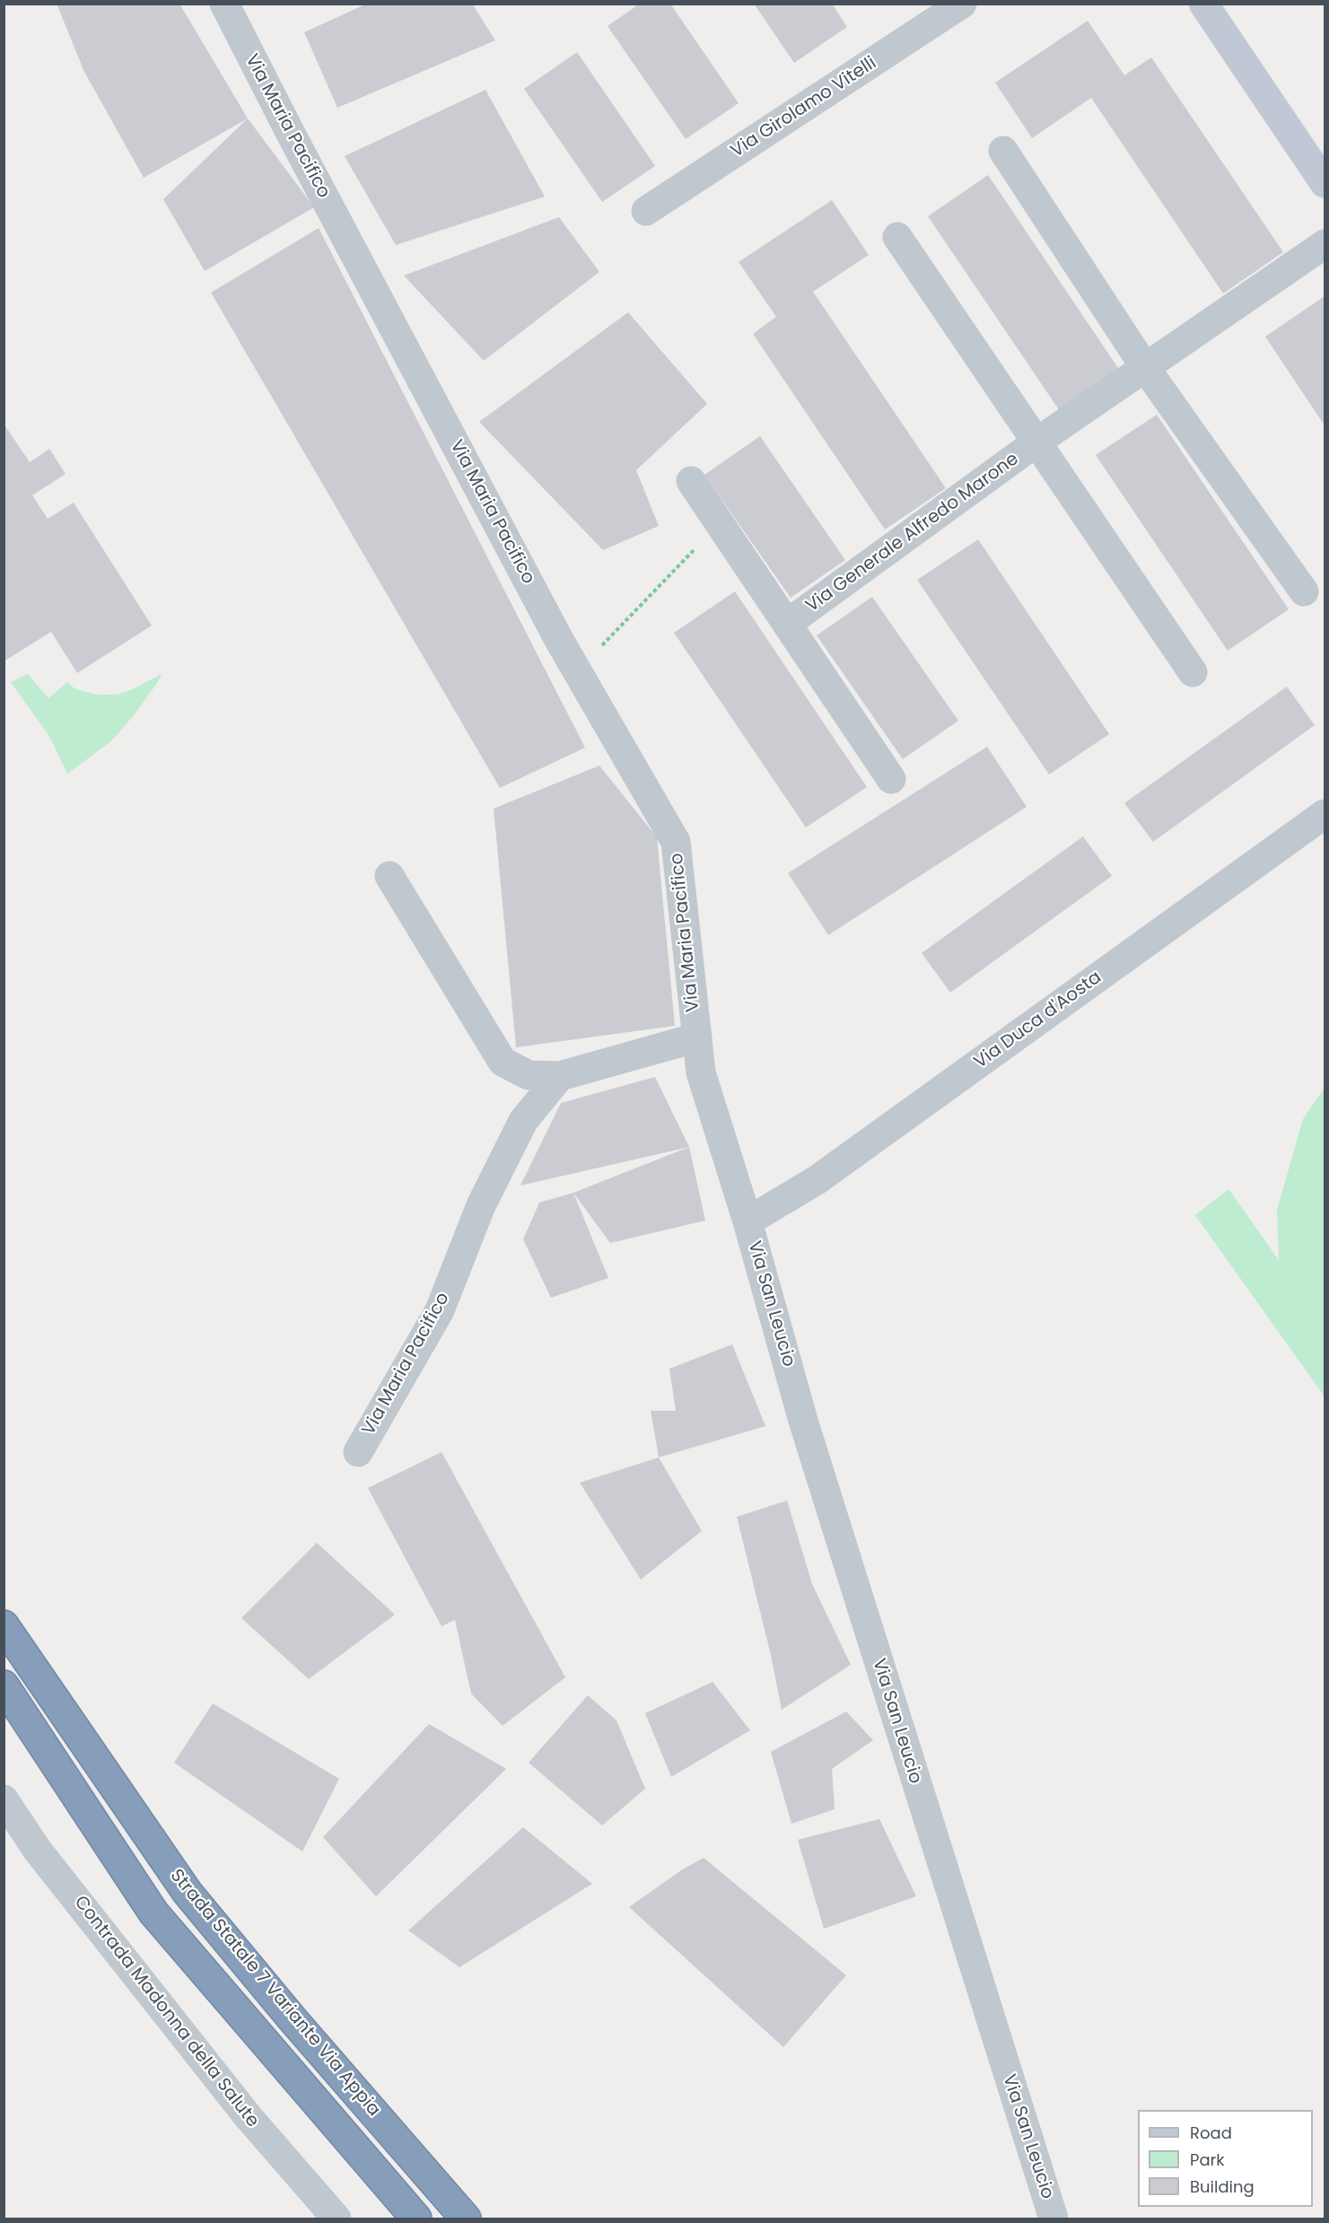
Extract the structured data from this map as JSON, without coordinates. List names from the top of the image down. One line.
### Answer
{"streets":{"highway":["Strada Statale 7 Variante Via Appia"],"street":["Via Girolamo Vitelli","Via Maria Pacifico","Via Generale Alfredo Marone","Via Duca d'Aosta","Via San Leucio","Contrada Madonna della Salute"]},"crossings":[["Via Maria Pacifico","Via Duca d'Aosta"],["Via Maria Pacifico","Via San Leucio"],["Via Duca d'Aosta","Via San Leucio"]],"legend":["Road","Park","Building"]}
